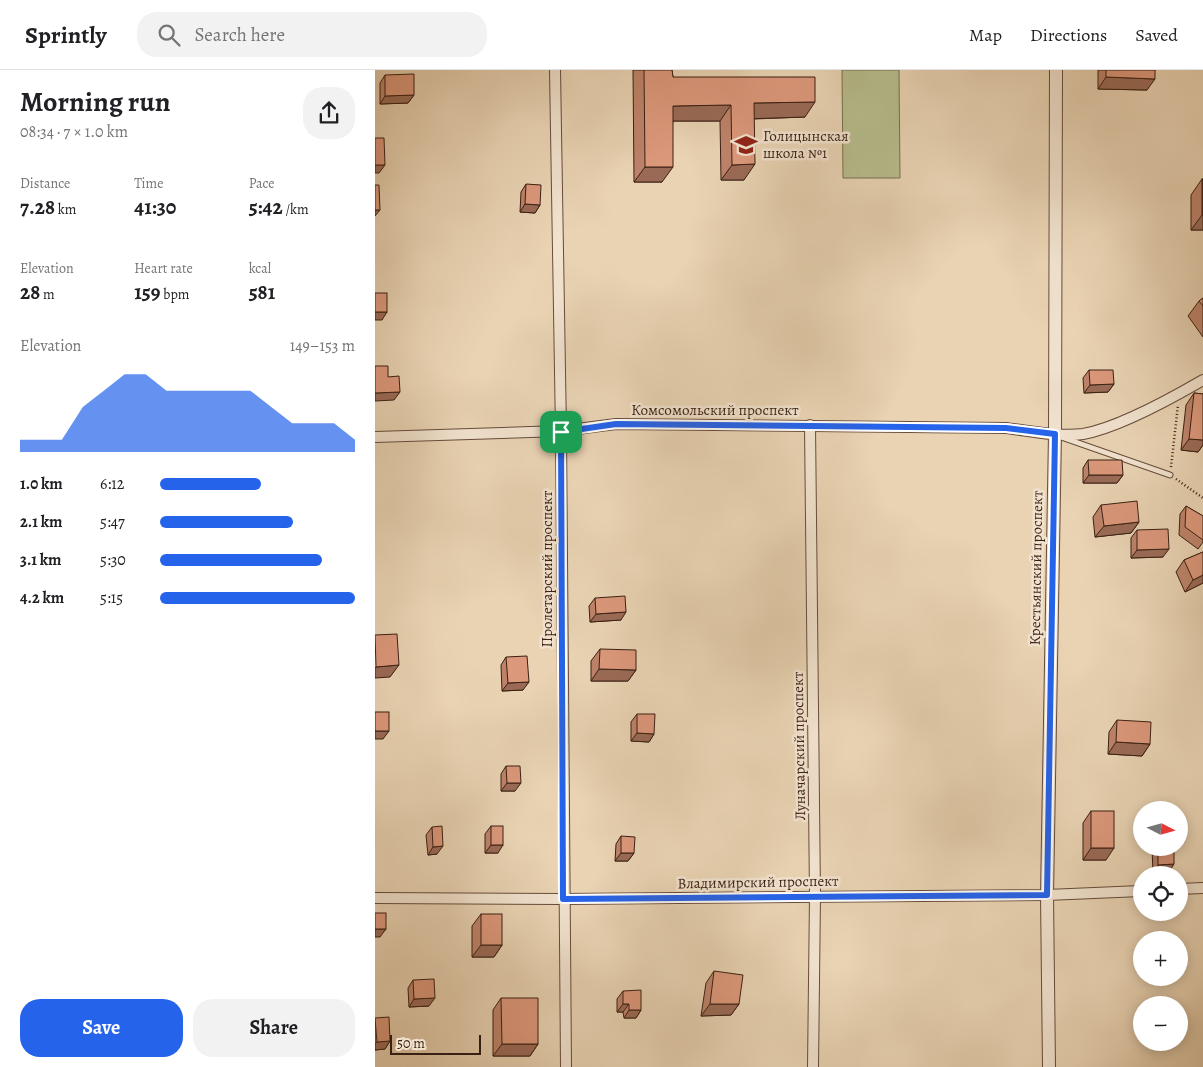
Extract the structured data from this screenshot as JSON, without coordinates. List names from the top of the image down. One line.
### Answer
{"streets":{"street":["Комсомольский проспект","Крестьянский проспект","Пролетарский проспект","Луначарский проспект","Владимирский проспект"]},"crossings":[["Комсомольский проспект","Крестьянский проспект"],["Комсомольский проспект","Пролетарский проспект"],["Комсомольский проспект","Луначарский проспект"],["Крестьянский проспект","Владимирский проспект"],["Пролетарский проспект","Владимирский проспект"],["Луначарский проспект","Владимирский проспект"]],"places":{"school or university":["Голицынская школа №1"]},"scale_bar":"50 m","north":"right","page":{"header":"Sprintly","search":"Search here","nav":["Map","Directions","Saved"],"heading":["Morning run","08:34 · 7 × 1.0 km"],"stats":[["Distance","7.28 km"],["Time","41:30"],["Pace","5:42 /km"],["Elevation","28 m"],["Heart rate","159 bpm"],["kcal","581"]],"chart":["Elevation","149–153 m"],"list":[{"name":"1.0 km","note":"6:12"},{"name":"2.1 km","note":"5:47"},{"name":"3.1 km","note":"5:30"},{"name":"4.2 km","note":"5:15"}],"map_buttons":["+","−"],"buttons":["Save","Share"],"scale":"50 m"}}
